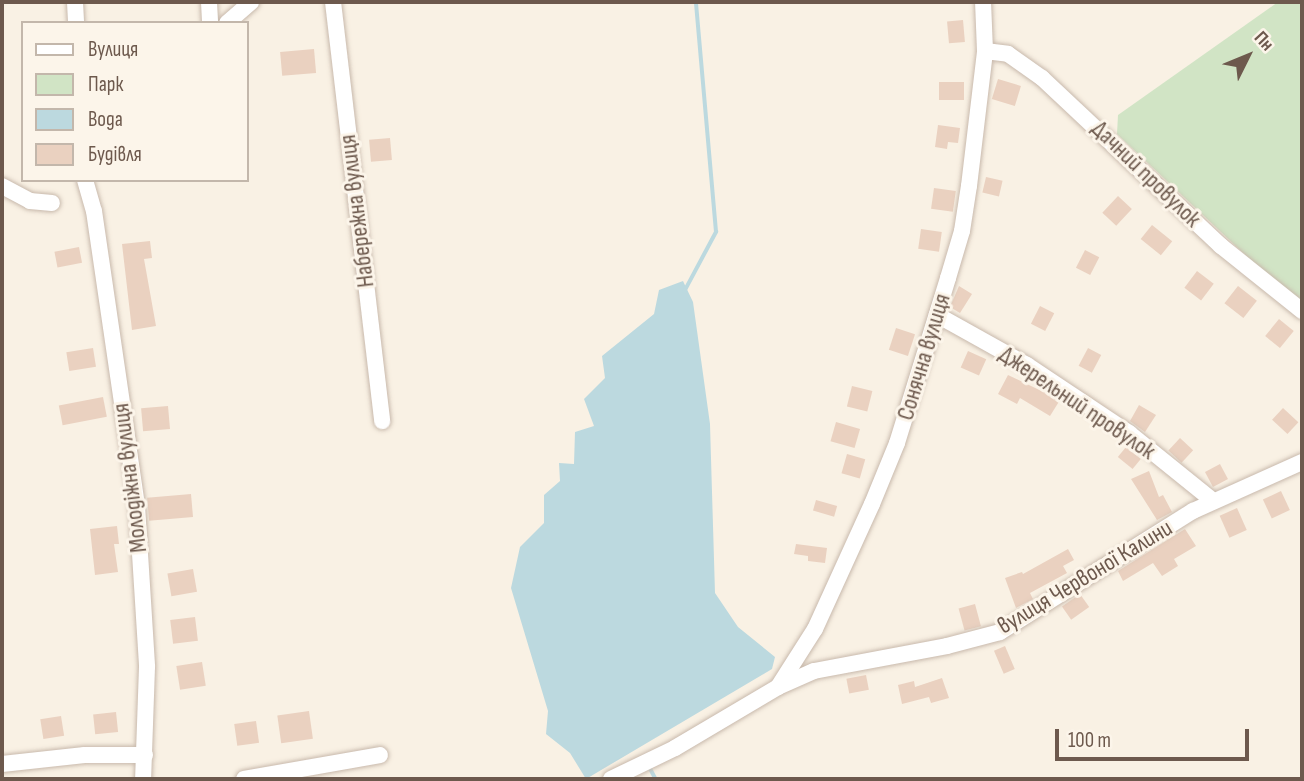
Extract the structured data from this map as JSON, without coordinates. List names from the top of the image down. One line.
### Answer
{"streets":{"street":["Дачний провулок","Набережна вулиця","Сонячна вулиця","Джерельний провулок","Молодіжна вулиця","вулиця Червоної Калини"]},"crossings":[["Дачний провулок","Сонячна вулиця"],["Сонячна вулиця","Джерельний провулок"],["Сонячна вулиця","вулиця Червоної Калини"],["Джерельний провулок","вулиця Червоної Калини"]],"legend":["Вулиця","Парк","Вода","Будівля"],"scale_bar":"100 m","north":"top right"}
